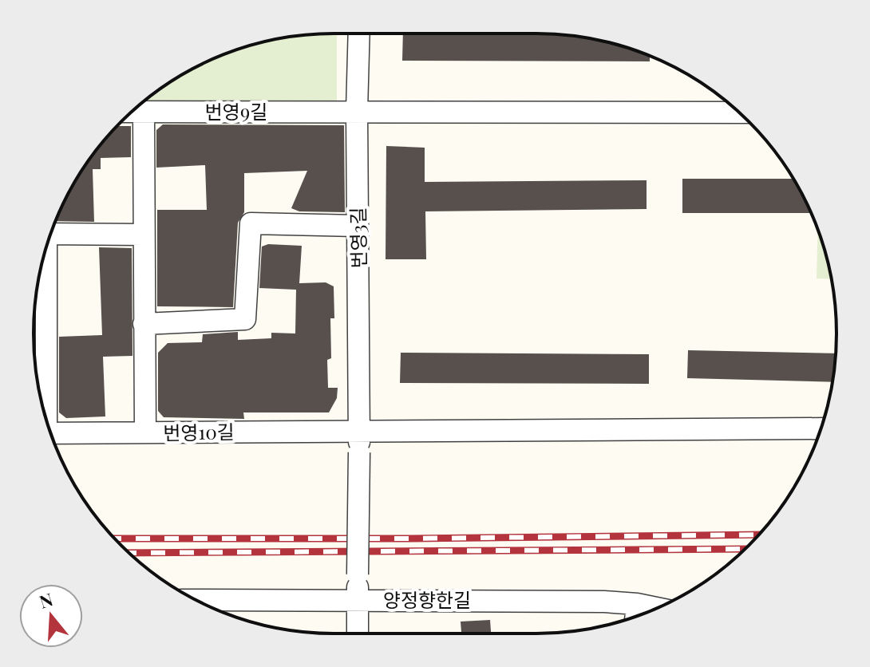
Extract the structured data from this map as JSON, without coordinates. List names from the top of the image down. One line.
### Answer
{"streets":{"street":["번영9길","번영3길","번영10길","양정향한길"]},"crossings":[["번영9길","번영3길"],["번영3길","번영10길"],["번영3길","양정향한길"]],"north":"top"}
